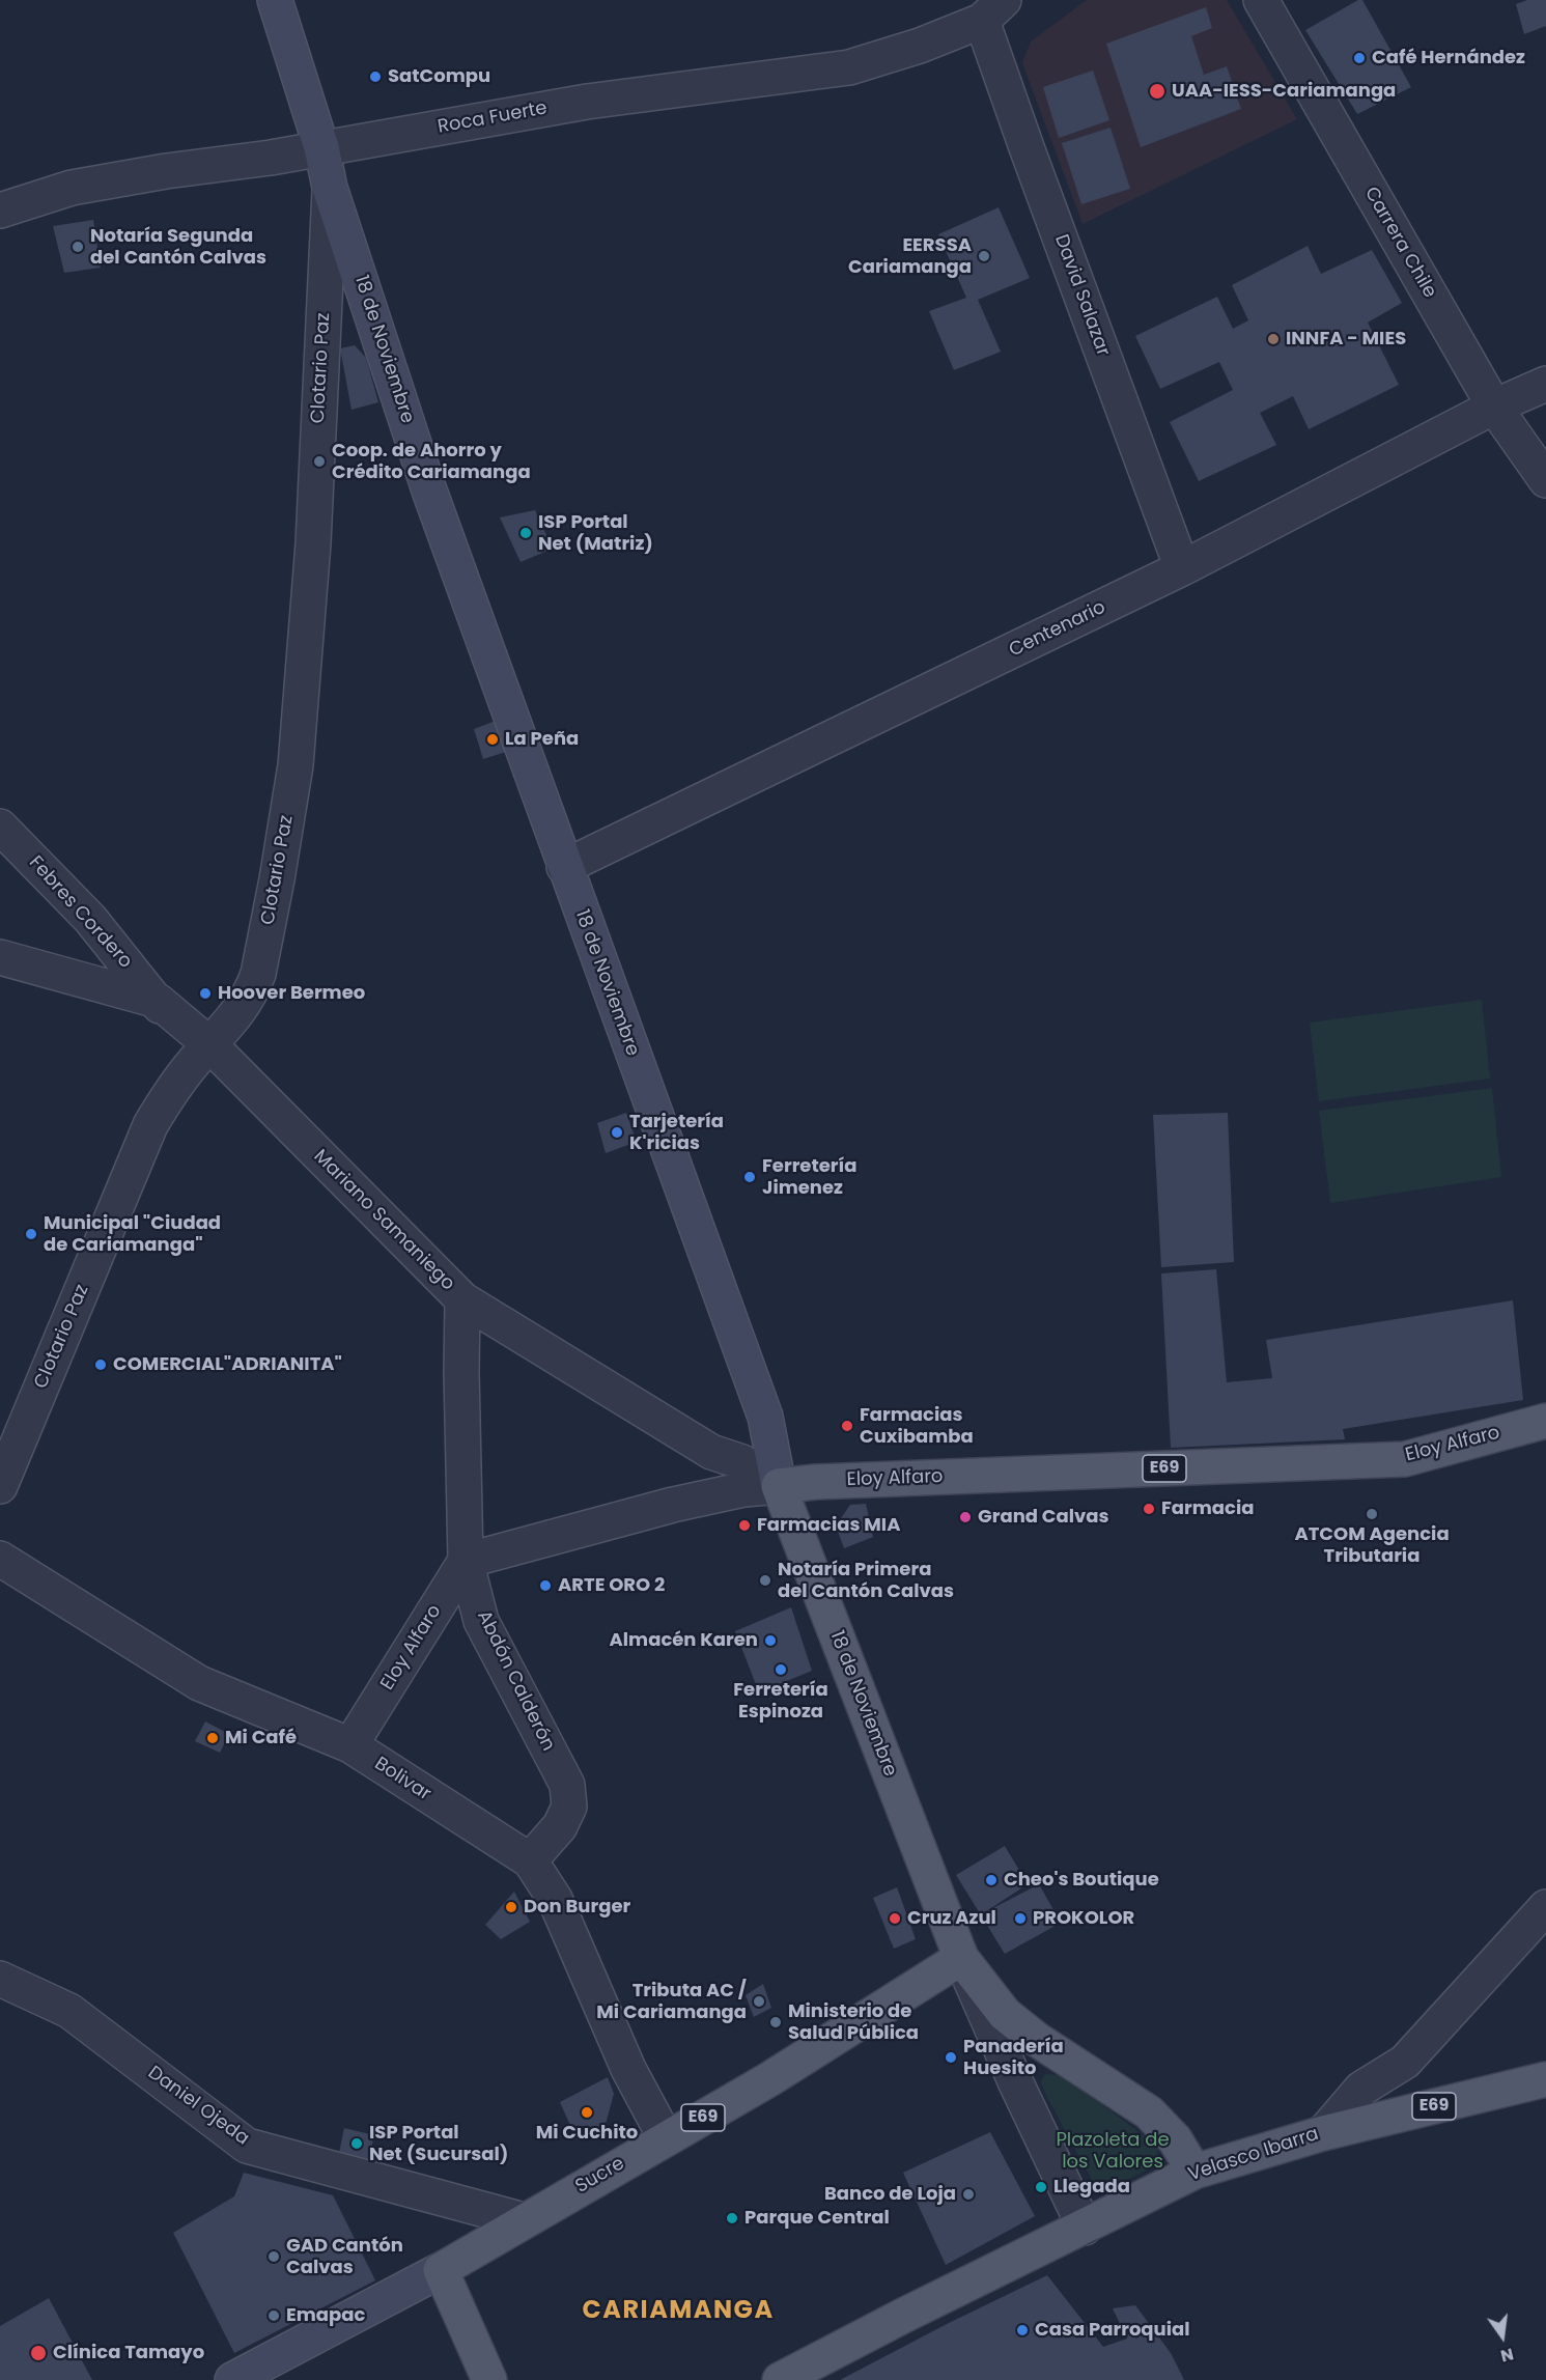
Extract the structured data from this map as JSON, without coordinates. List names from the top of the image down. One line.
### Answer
{"streets":{"main road":["18 de Noviembre","Eloy Alfaro","E69","Velasco Ibarra","Sucre"],"street":["Roca Fuerte","Carrera Chile","David Salazar","Clotario Paz","Centenario","Febres Cordero","Mariano Samaniego","Abdón Calderón","Bolivar","Daniel Ojeda"]},"crossings":[["Roca Fuerte","David Salazar"],["Roca Fuerte","18 de Noviembre"],["Carrera Chile","Centenario"],["David Salazar","Centenario"],["18 de Noviembre","Clotario Paz"],["18 de Noviembre","Centenario"],["18 de Noviembre","Mariano Samaniego"],["18 de Noviembre","Eloy Alfaro"],["18 de Noviembre","Velasco Ibarra"],["18 de Noviembre","Sucre"],["Clotario Paz","Mariano Samaniego"],["Febres Cordero","Mariano Samaniego"],["Mariano Samaniego","Eloy Alfaro"],["Mariano Samaniego","Abdón Calderón"],["Eloy Alfaro","Abdón Calderón"],["Eloy Alfaro","Bolivar"],["Abdón Calderón","Bolivar"],["Bolivar","Sucre"],["Daniel Ojeda","Sucre"]],"districts":["CARIAMANGA"],"parks":["Plazoleta de los Valores"],"places":["Café Hernández","SatCompu","UAA-IESS-Cariamanga","Notaría Segunda del Cantón Calvas","EERSSA Cariamanga","INNFA - MIES","Coop. de Ahorro y Crédito Cariamanga","ISP Portal Net (Matriz)","La Peña","Hoover Bermeo","Tarjetería K'ricias","Ferretería Jimenez","Municipal \"Ciudad de Cariamanga\"","COMERCIAL\"ADRIANITA\"","Farmacias Cuxibamba","Farmacia","ATCOM Agencia Tributaria","Grand Calvas","Farmacias MIA","Notaría Primera del Cantón Calvas","ARTE ORO 2","Almacén Karen","Ferretería Espinoza","Mi Café","Cheo's Boutique","Don Burger","Cruz Azul","PROKOLOR","Tributa AC / Mi Cariamanga","Ministerio de Salud Pública","Panadería Huesito","Mi Cuchito","ISP Portal Net (Sucursal)","Llegada","Banco de Loja","Parque Central","GAD Cantón Calvas","Emapac","Casa Parroquial","Clínica Tamayo"],"north":"bottom"}
